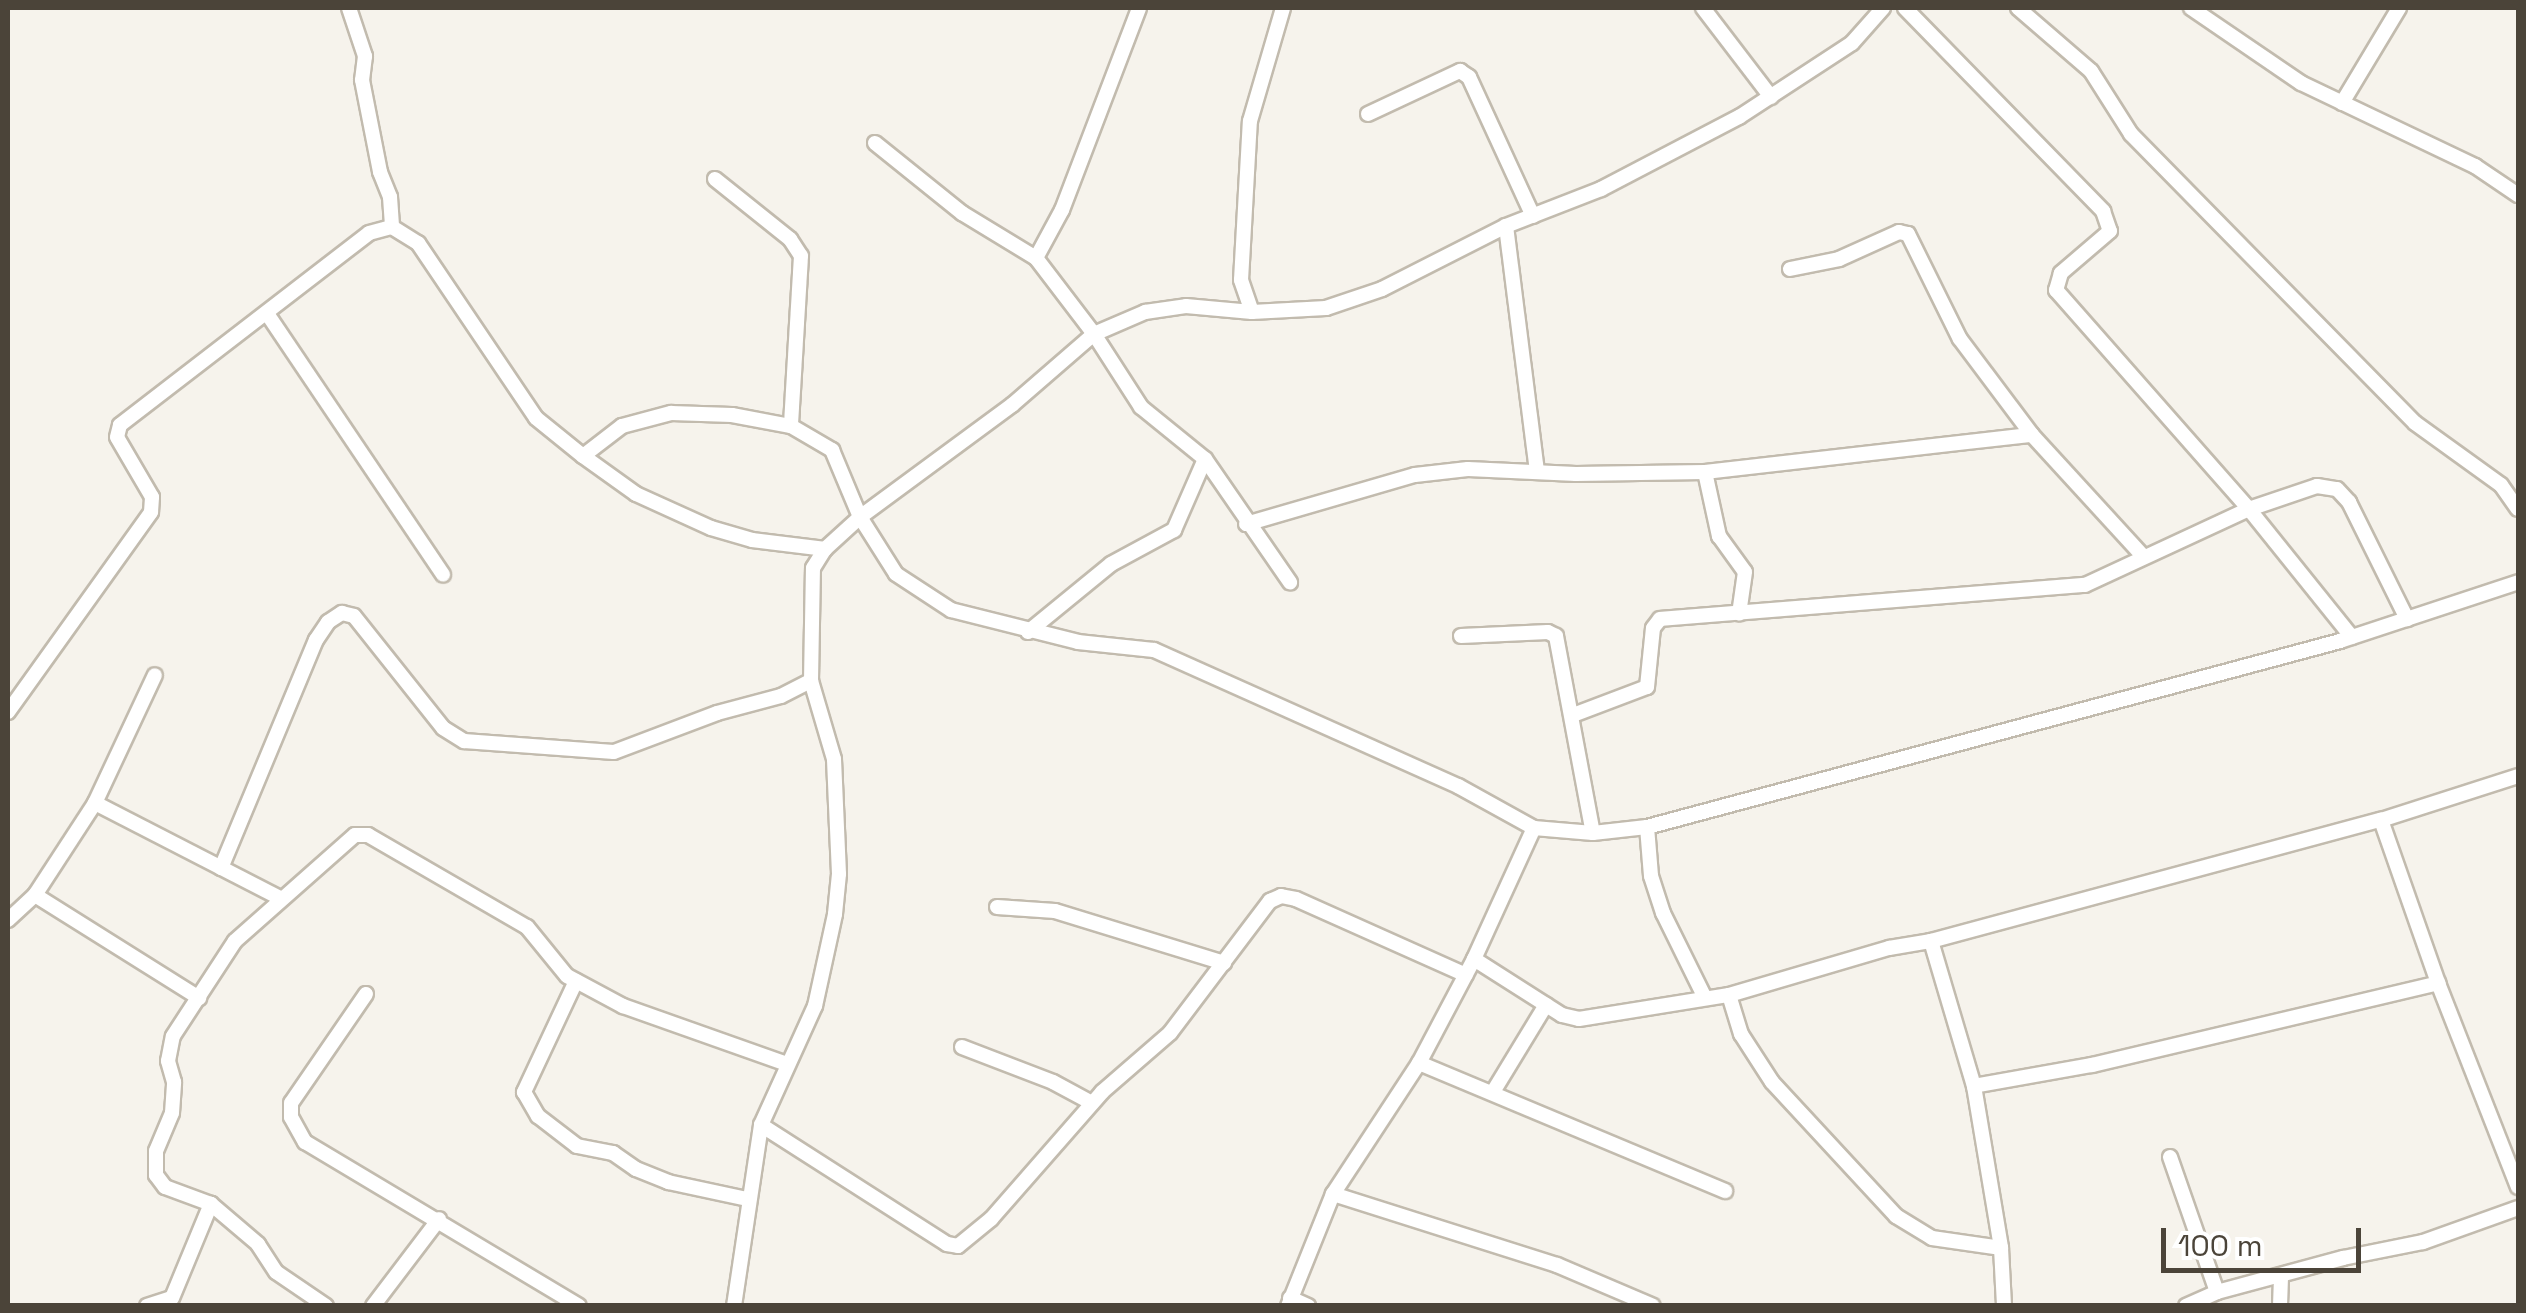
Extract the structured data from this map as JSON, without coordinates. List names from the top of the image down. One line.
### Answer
{"scale_bar":"100 m"}
